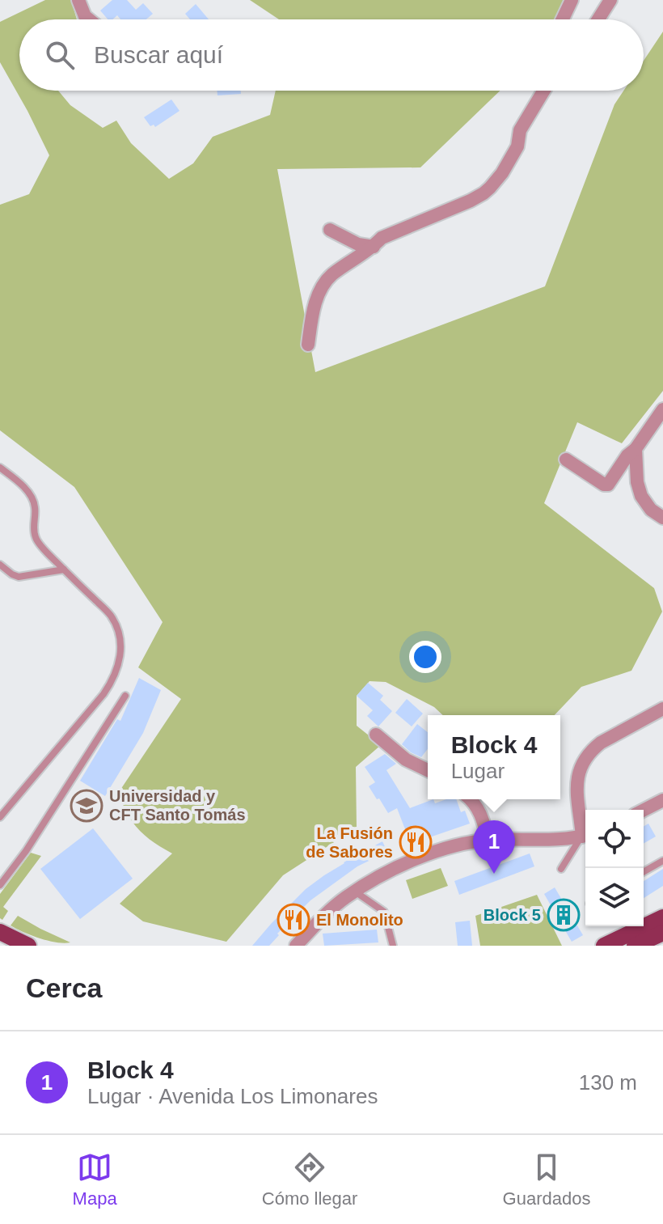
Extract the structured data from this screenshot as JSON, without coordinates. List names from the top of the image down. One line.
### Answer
{"places":{"school or university":["Universidad y CFT Santo Tomás"],"restaurant":["La Fusión de Sabores","El Monolito"],"building":["Block 5"]},"page":{"search":"Buscar aquí","popup":["Block 4","Lugar"],"pins":"1","heading":"Cerca","list":[{"mark":"1","name":"Block 4","note":"Lugar · Avenida Los Limonares","value":"130 m"}],"nav":["Mapa","Cómo llegar","Guardados"]}}
